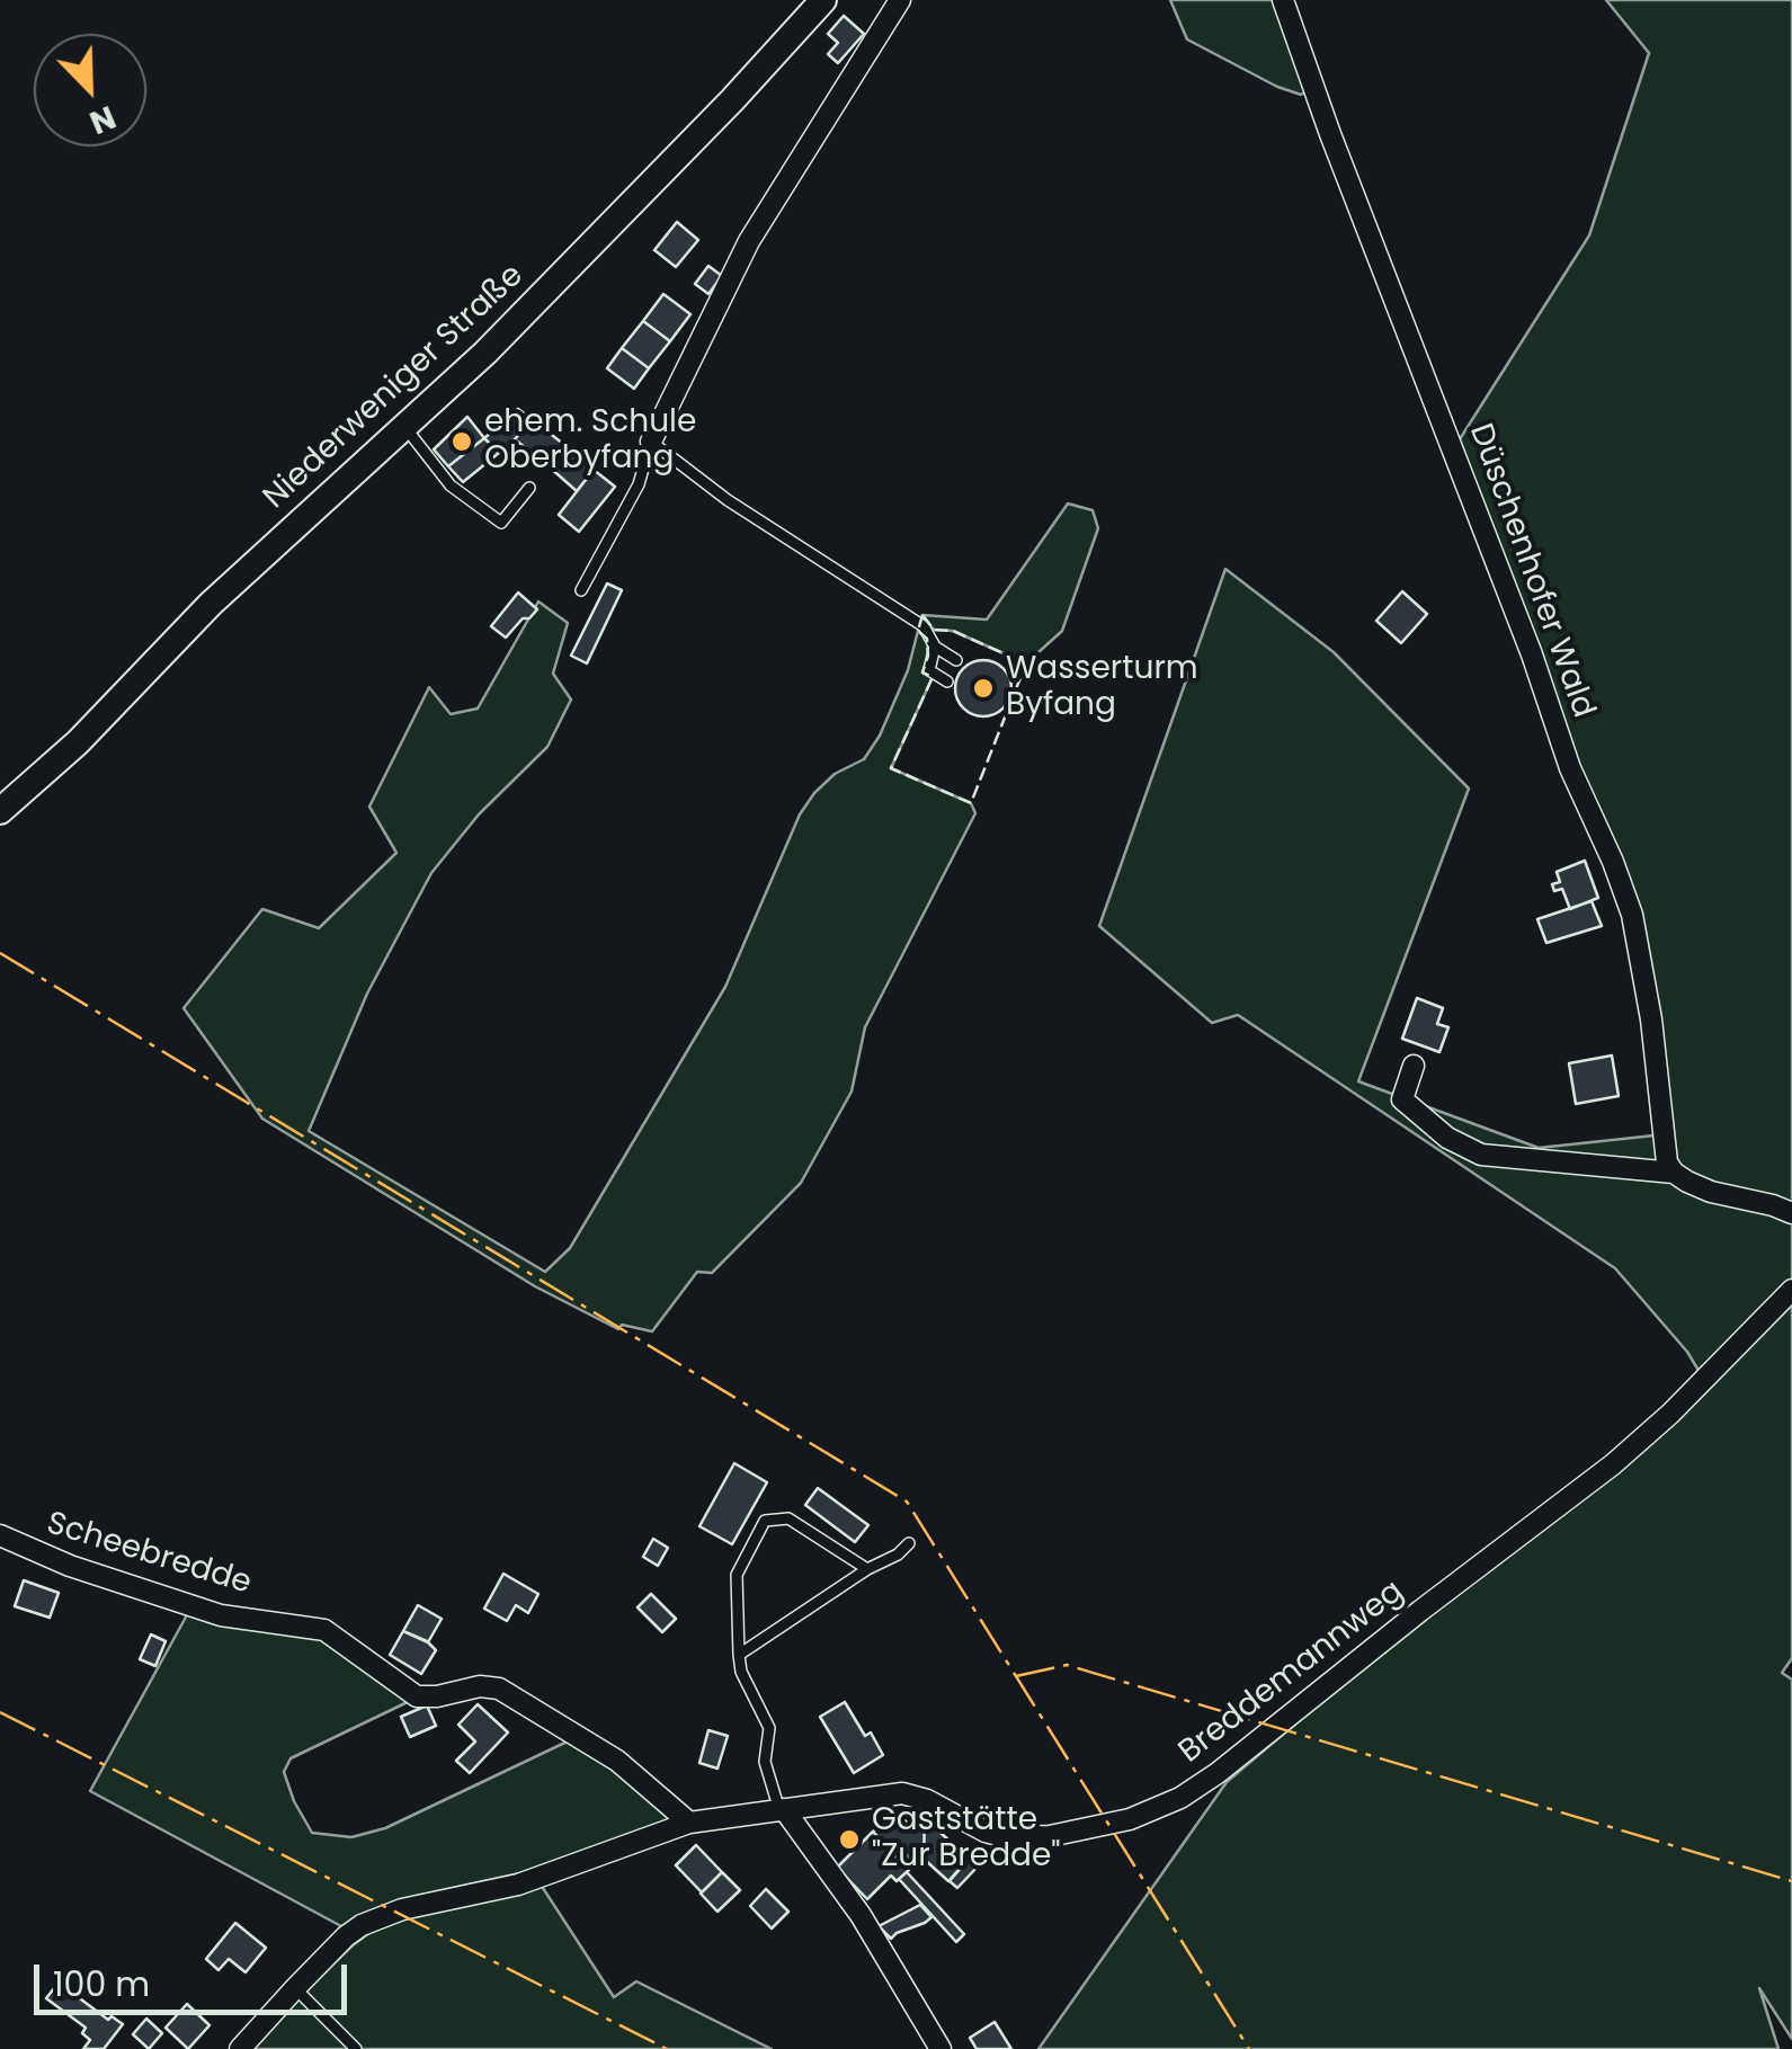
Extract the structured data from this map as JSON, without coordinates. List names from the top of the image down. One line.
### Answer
{"streets":{"street":["Niederweniger Straße","Düschenhofer Wald","Scheebredde","Breddemannweg"]},"crossings":[["Scheebredde","Breddemannweg"]],"places":["ehem. Schule Oberbyfang","Wasserturm Byfang","Gaststätte \"Zur Bredde\""],"scale_bar":"100 m","north":"bottom right"}
